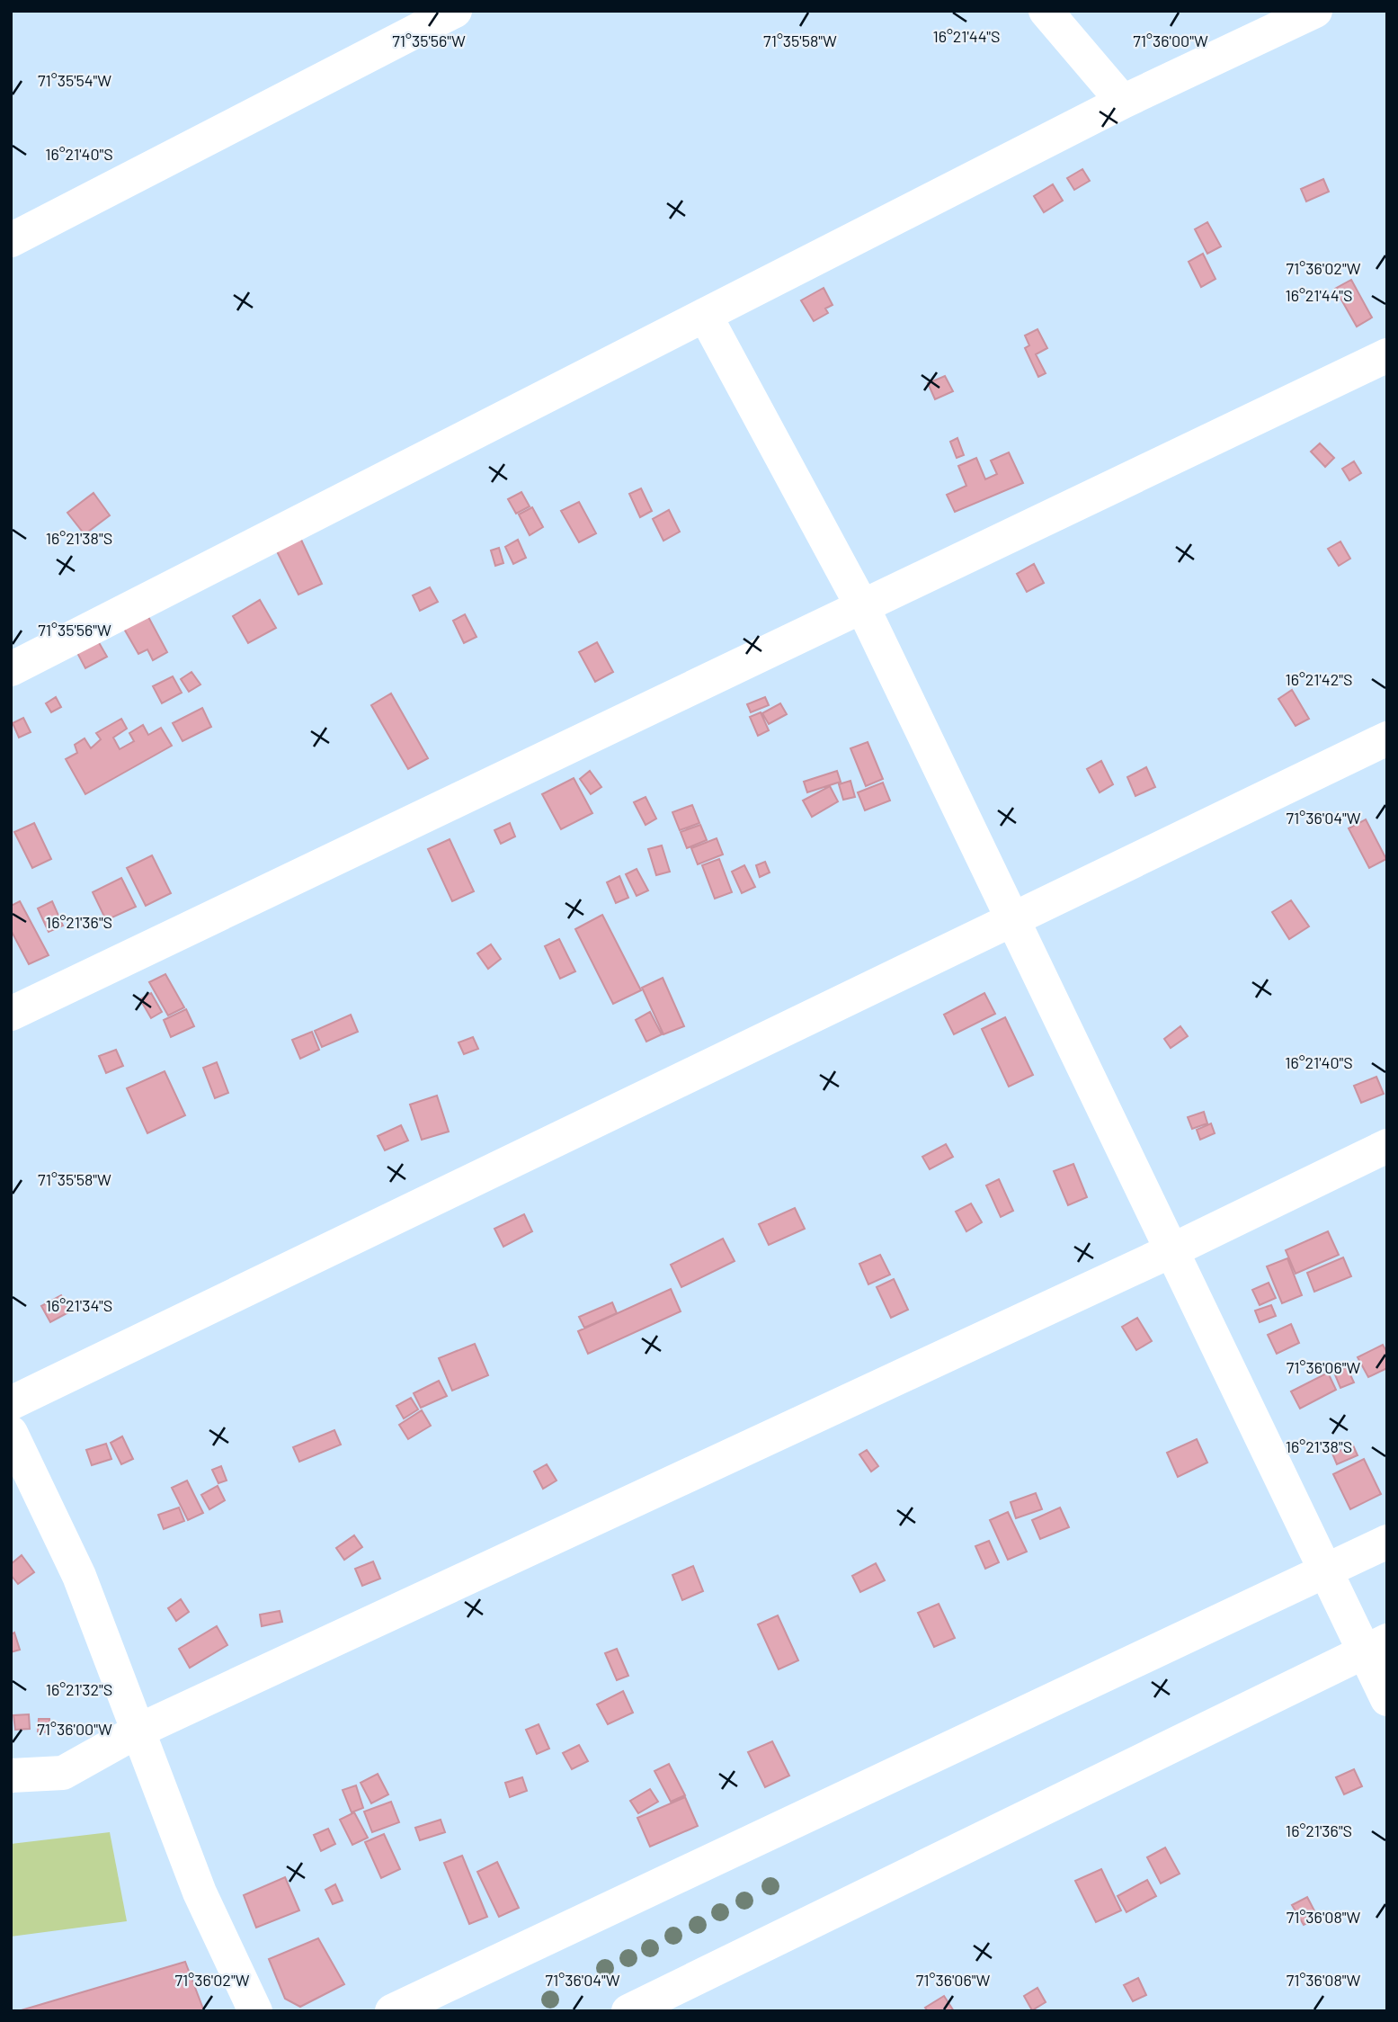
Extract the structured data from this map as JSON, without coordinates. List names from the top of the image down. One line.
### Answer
{"coordinates":["16°21'44\"S","71°35'56\"W","71°35'58\"W","71°36'00\"W","71°35'54\"W","16°21'40\"S","71°36'02\"W","16°21'38\"S","16°21'42\"S","71°36'04\"W","16°21'36\"S","16°21'34\"S","71°36'06\"W","16°21'32\"S","71°36'08\"W"]}
